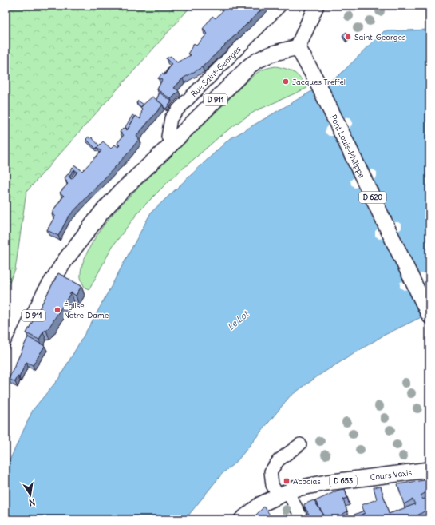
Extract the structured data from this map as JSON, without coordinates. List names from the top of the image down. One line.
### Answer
{"streets":{"main road":["D 911","Pont Louis-Philippe","D 620","Cours Vaxis","D 653"],"street":["Rue Saint-Georges"]},"crossings":[["Rue Saint-Georges","D 911"],["D 911","Pont Louis-Philippe"]],"water":["Le Lot"],"places":{"other":["Saint-Georges","Jacques Treffel","Église Notre-Dame"],"transit":["Acacias"]},"north":"bottom"}
